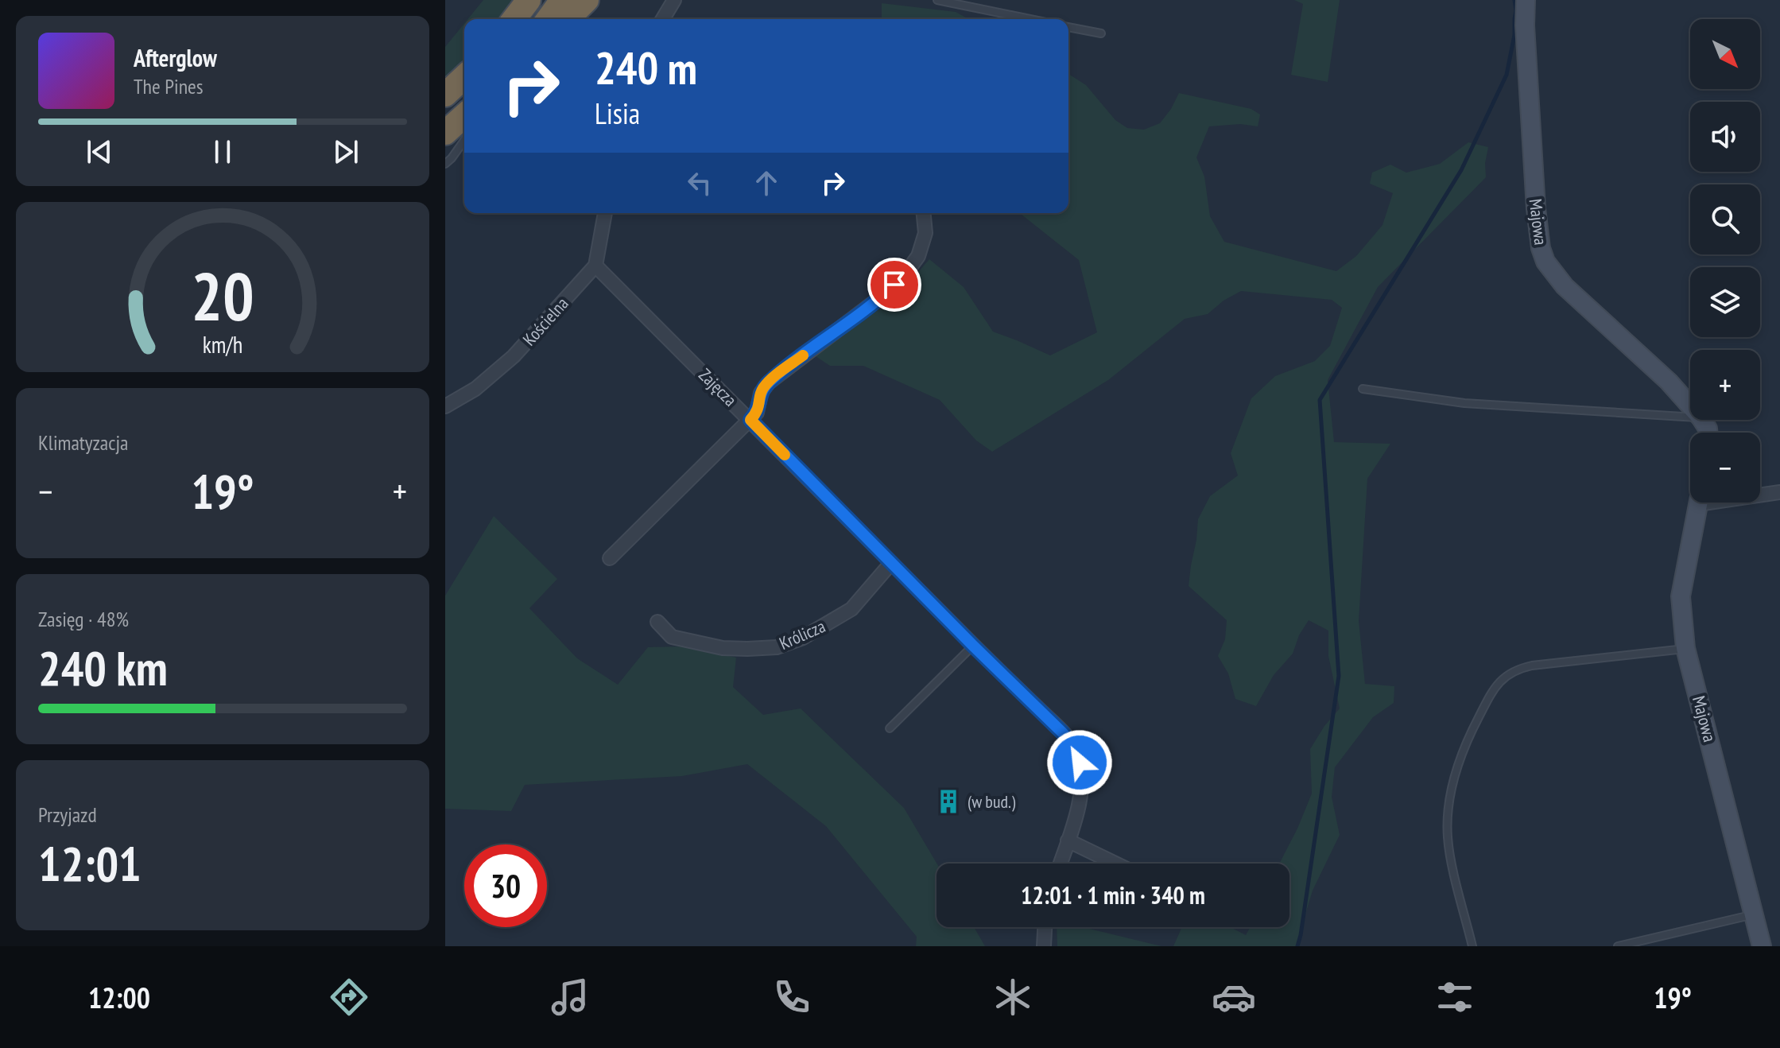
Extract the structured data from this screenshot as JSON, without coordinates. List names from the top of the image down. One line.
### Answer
{"streets":{"street":["Majowa","Kościelna","Zajęcza","Królicza"]},"crossings":[["Kościelna","Zajęcza"],["Zajęcza","Królicza"]],"places":{"building":["(w bud.)"]},"north":"bottom right","page":{"map_buttons":["+","−"],"turn":["240 m","Lisia"],"song":["Afterglow","The Pines"],"tile":["Klimatyzacja",["Zasięg · 48%","240 km"],["Przyjazd","12:01"]],"heat":["−","19°","+"],"limit":"30","trip":"12:01 · 1 min · 340 m","tabs":["12:00","19°"],"gauge":["20","km/h"]}}
